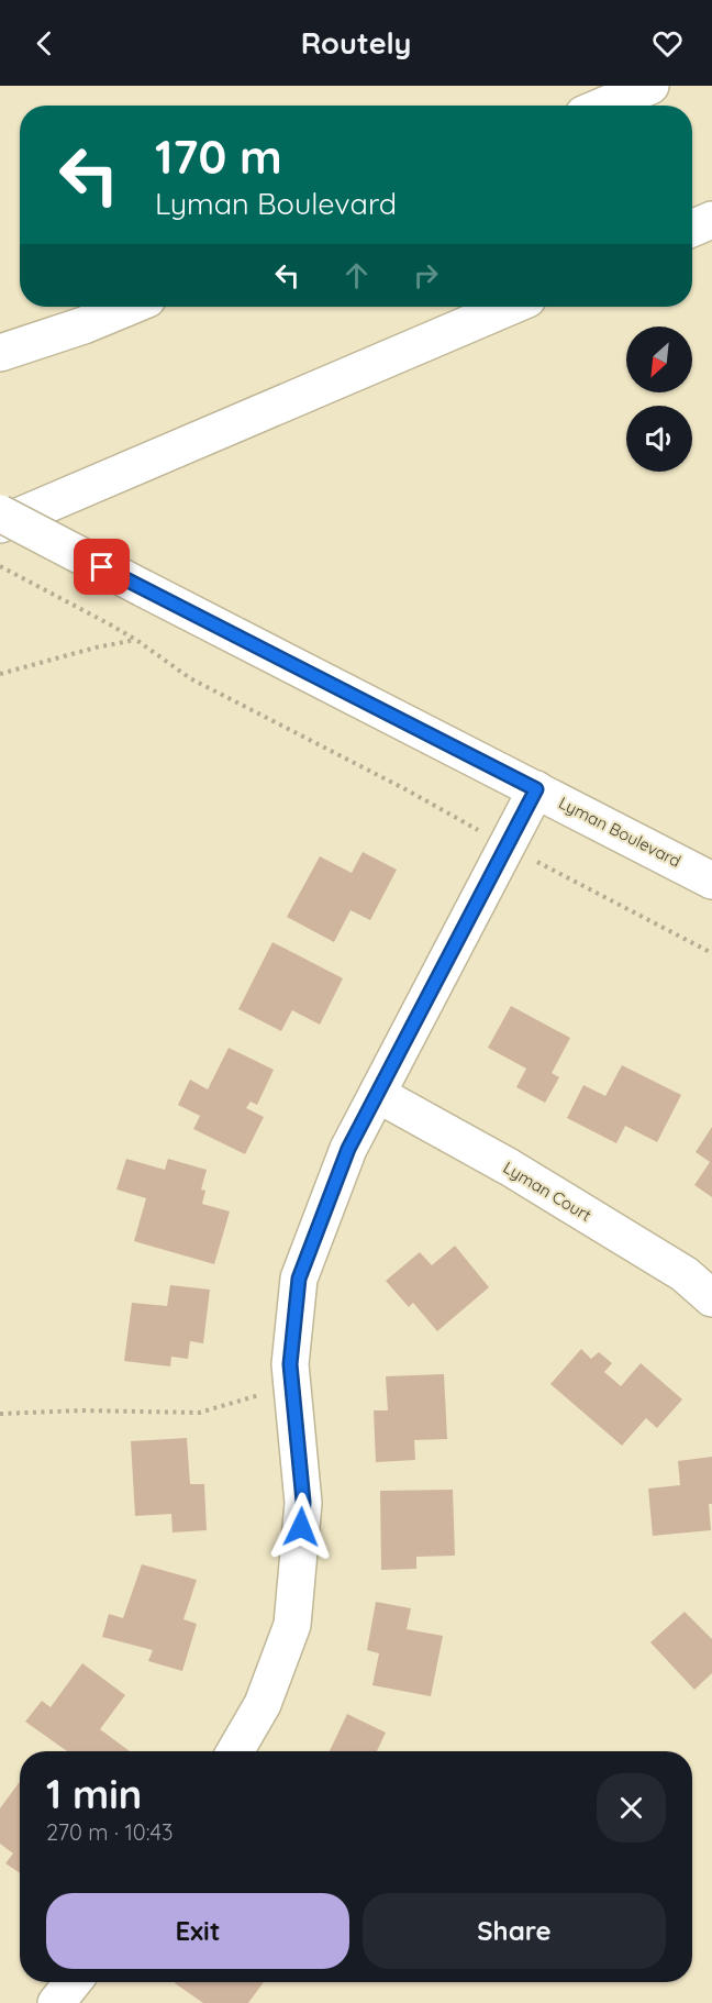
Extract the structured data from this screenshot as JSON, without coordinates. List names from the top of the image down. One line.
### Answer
{"streets":{"main road":["Lyman Boulevard","Lyman Court"]},"north":"bottom left","page":{"header":"Routely","turn":["170 m","Lyman Boulevard"],"heading":["1 min","270 m · 10:43"],"buttons":["Exit","Share"]}}
